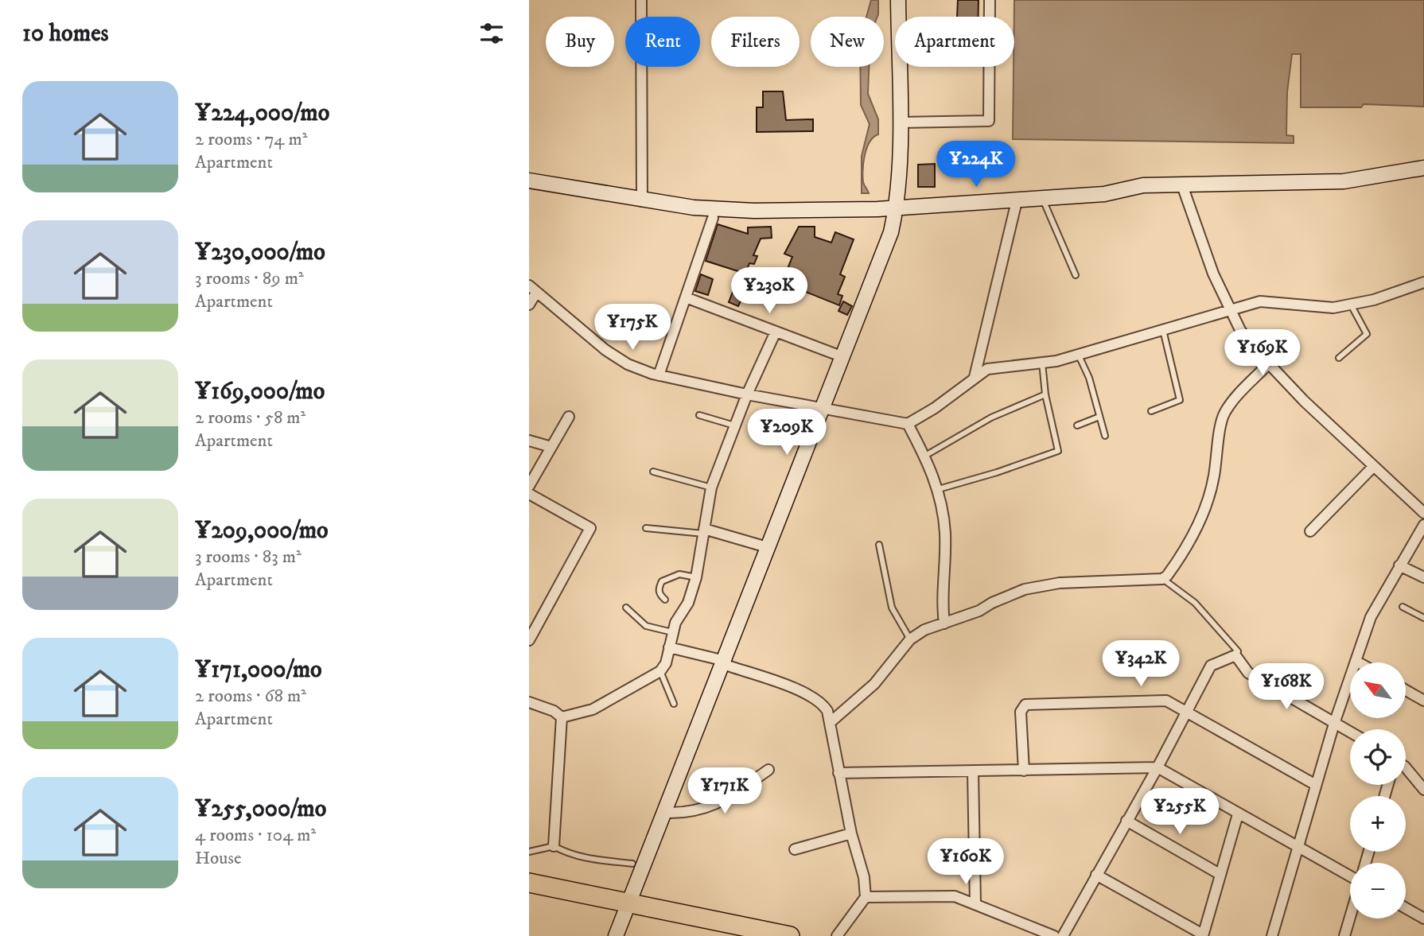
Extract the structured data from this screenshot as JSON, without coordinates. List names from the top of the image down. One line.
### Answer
{"north":"top left","page":{"heading":"10 homes","chip":["Buy","Rent","Filters","New","Apartment"],"list":[{"name":"¥224,000/mo","note":"2 rooms · 74 m² · Apartment"},{"name":"¥230,000/mo","note":"3 rooms · 89 m² · Apartment"},{"name":"¥169,000/mo","note":"2 rooms · 58 m² · Apartment"},{"name":"¥209,000/mo","note":"3 rooms · 83 m² · Apartment"},{"name":"¥171,000/mo","note":"2 rooms · 68 m² · Apartment"},{"name":"¥255,000/mo","note":"4 rooms · 104 m² · House"}],"price":["¥224K","¥230K","¥175K","¥169K","¥209K","¥342K","¥168K","¥171K","¥255K","¥160K"],"map_buttons":["+","−"]}}
